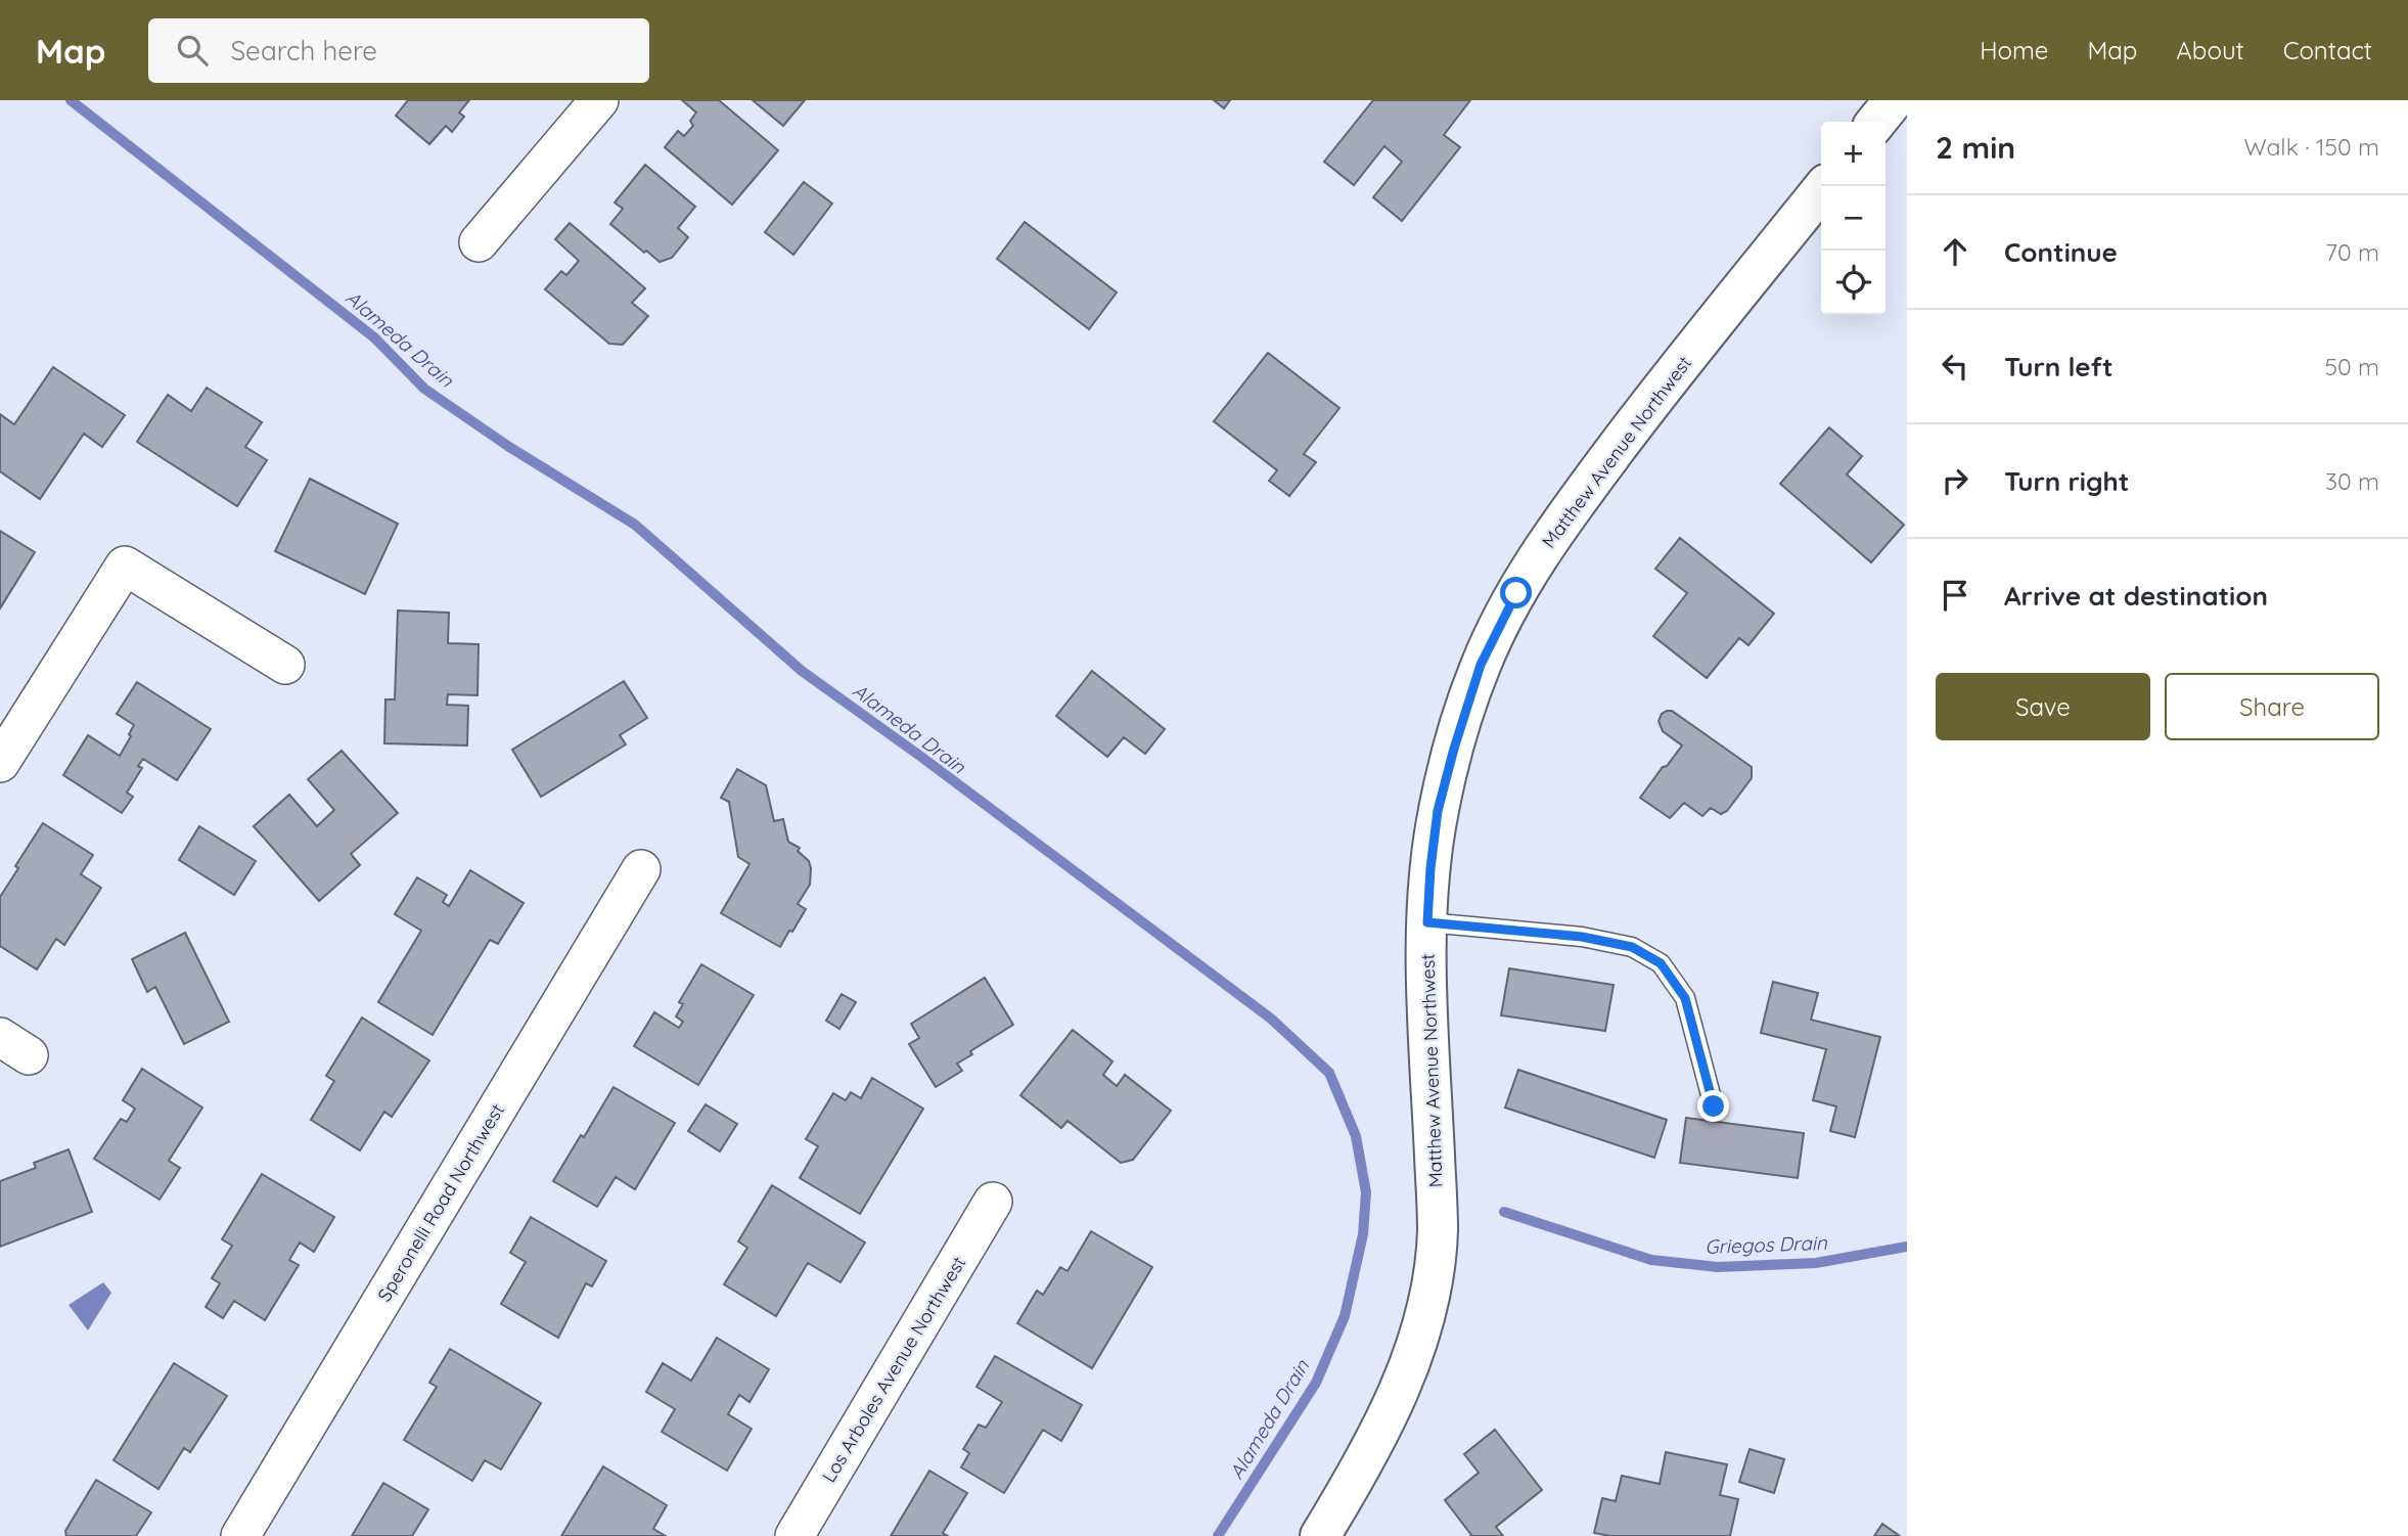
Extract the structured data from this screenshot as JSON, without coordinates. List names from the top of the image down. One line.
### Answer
{"streets":{"street":["Matthew Avenue Northwest","Speronelli Road Northwest","Los Arboles Avenue Northwest"]},"water":["Alameda Drain","Griegos Drain"],"page":{"header":"Map","search":"Search here","nav":["Home","Map","About","Contact"],"heading":["2 min","Walk · 150 m"],"map_buttons":["+","−"],"list":[["Continue","70 m"],["Turn left","50 m"],["Turn right","30 m"],"Arrive at destination"],"buttons":["Save","Share"]}}
